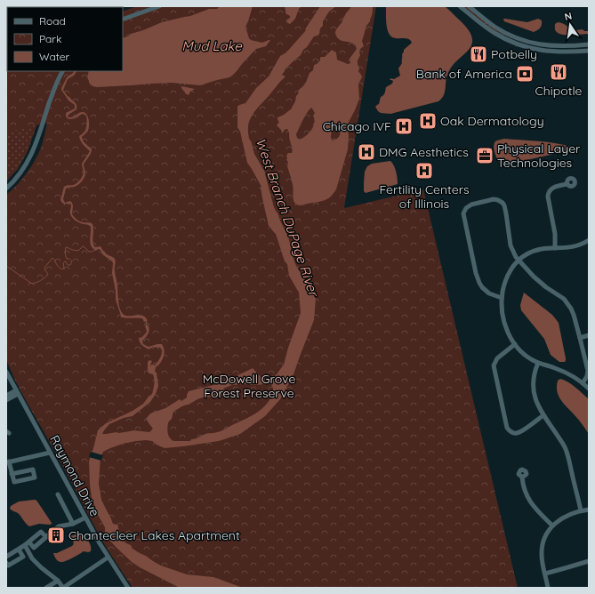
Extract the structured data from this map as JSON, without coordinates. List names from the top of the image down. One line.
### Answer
{"streets":{"street":["Raymond Drive"]},"water":["Mud Lake","West Branch DuPage River"],"parks":["McDowell Grove Forest Preserve"],"places":{"restaurant":["Potbelly","Chipotle"],"bank":["Bank of America"],"hospital":["Oak Dermatology","Chicago IVF","DMG Aesthetics","Fertility Centers of Illinois"],"office":["Physical Layer Technologies"],"building":["Chantecleer Lakes Apartment"]},"legend":["Road","Park","Water"],"north":"top"}
